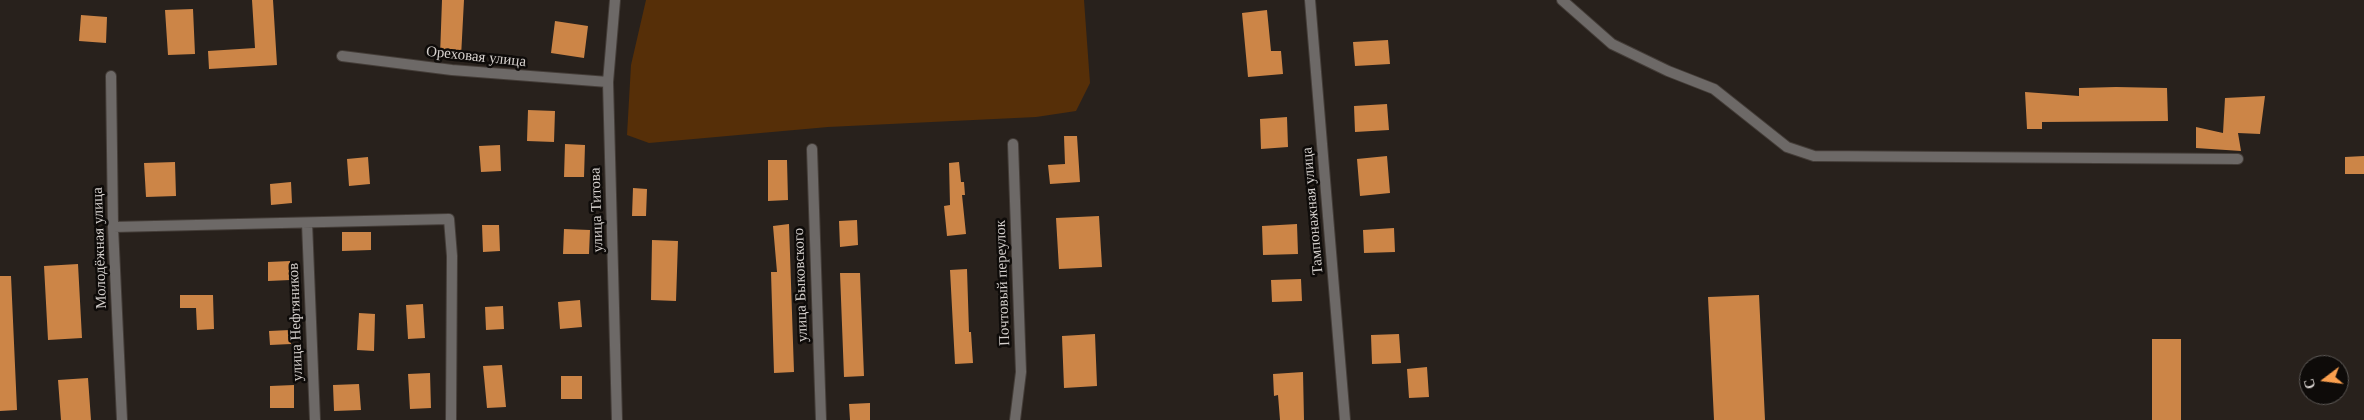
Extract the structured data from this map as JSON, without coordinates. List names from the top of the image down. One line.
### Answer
{"streets":{"street":["Ореховая улица","улица Титова","Тампонажная улица","Молодёжная улица","Почтовый переулок","улица Быковского","улица Нефтяников"]},"crossings":[["Ореховая улица","улица Титова"]],"north":"left"}
